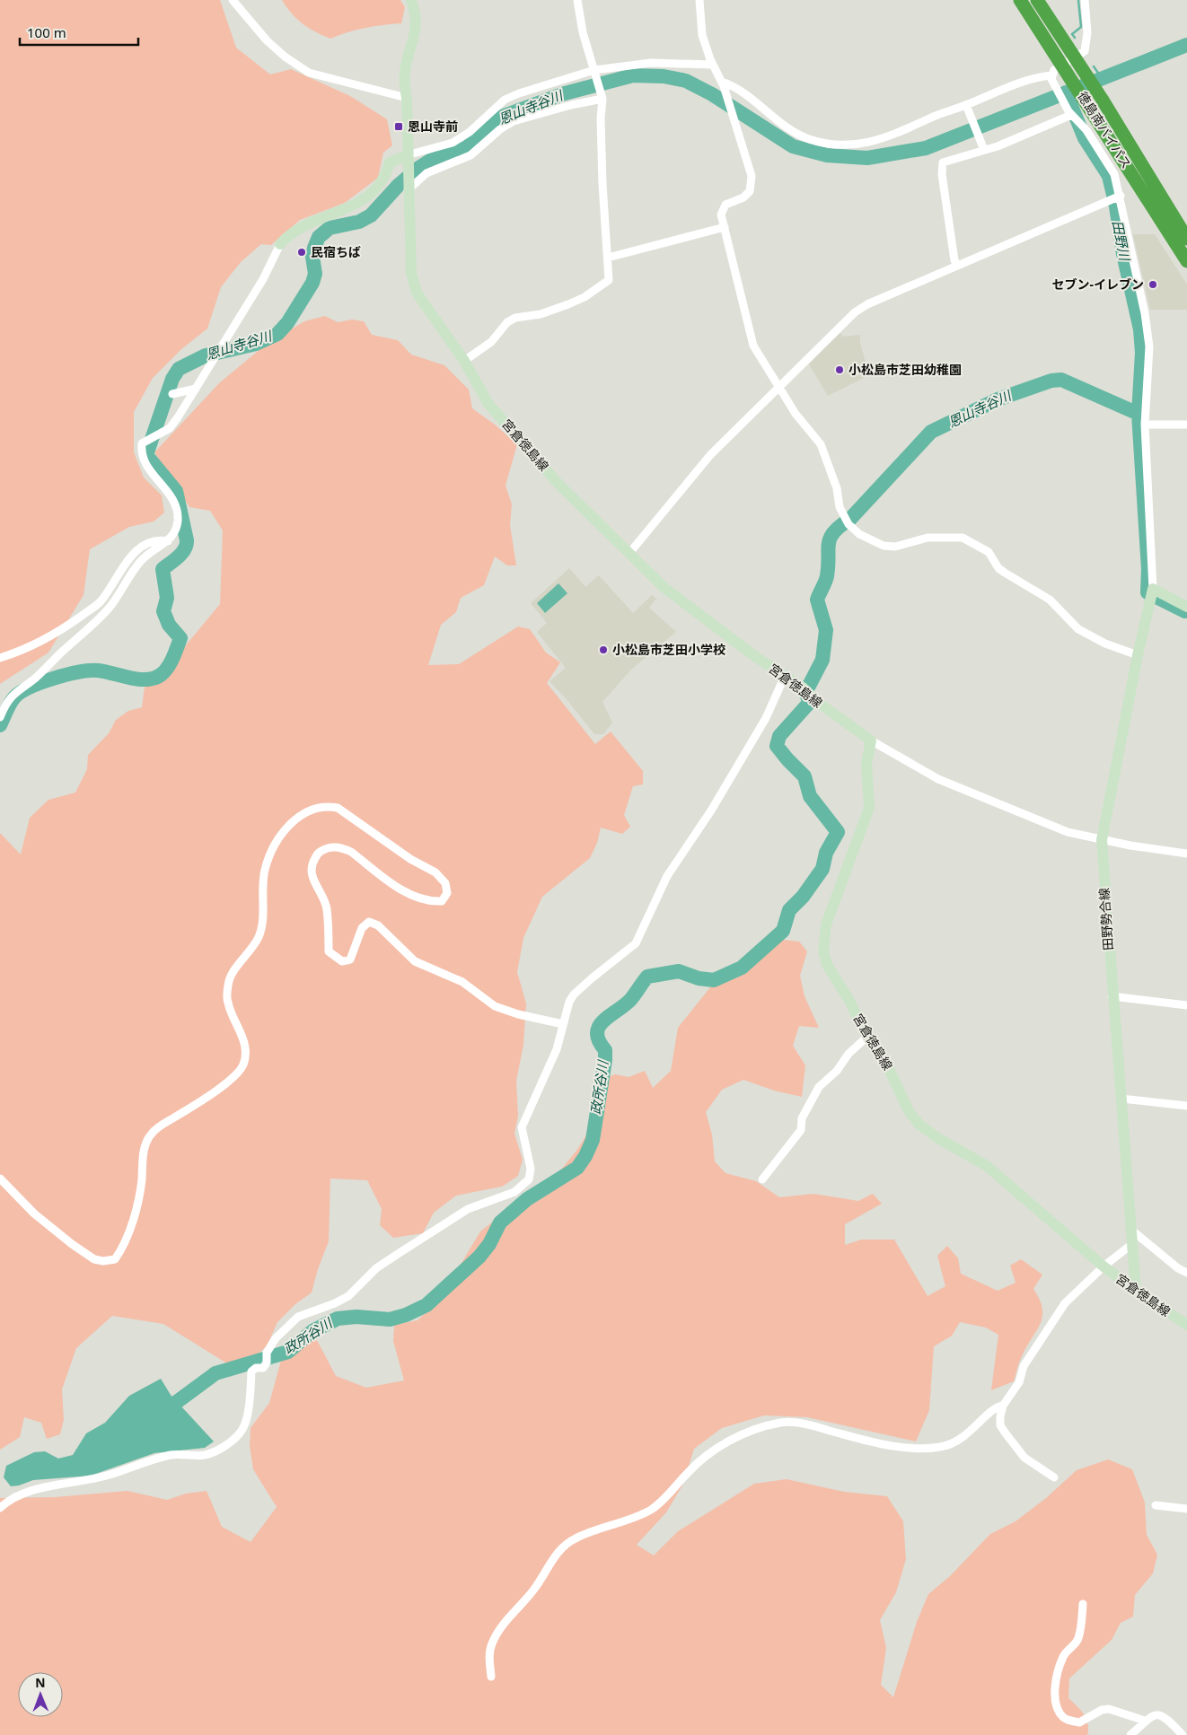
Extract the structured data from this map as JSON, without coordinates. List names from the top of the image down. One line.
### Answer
{"streets":{"highway":["徳島南バイパス"],"main road":["宮倉徳島線","田野勢合線"]},"crossings":[["宮倉徳島線","田野勢合線"]],"water":["恩山寺谷川","田野川","政所谷川"],"places":{"transit":["恩山寺前"],"other":["民宿ちば","セブン-イレブン","小松島市芝田幼稚園","小松島市芝田小学校"]},"scale_bar":"100 m","north":"top"}
